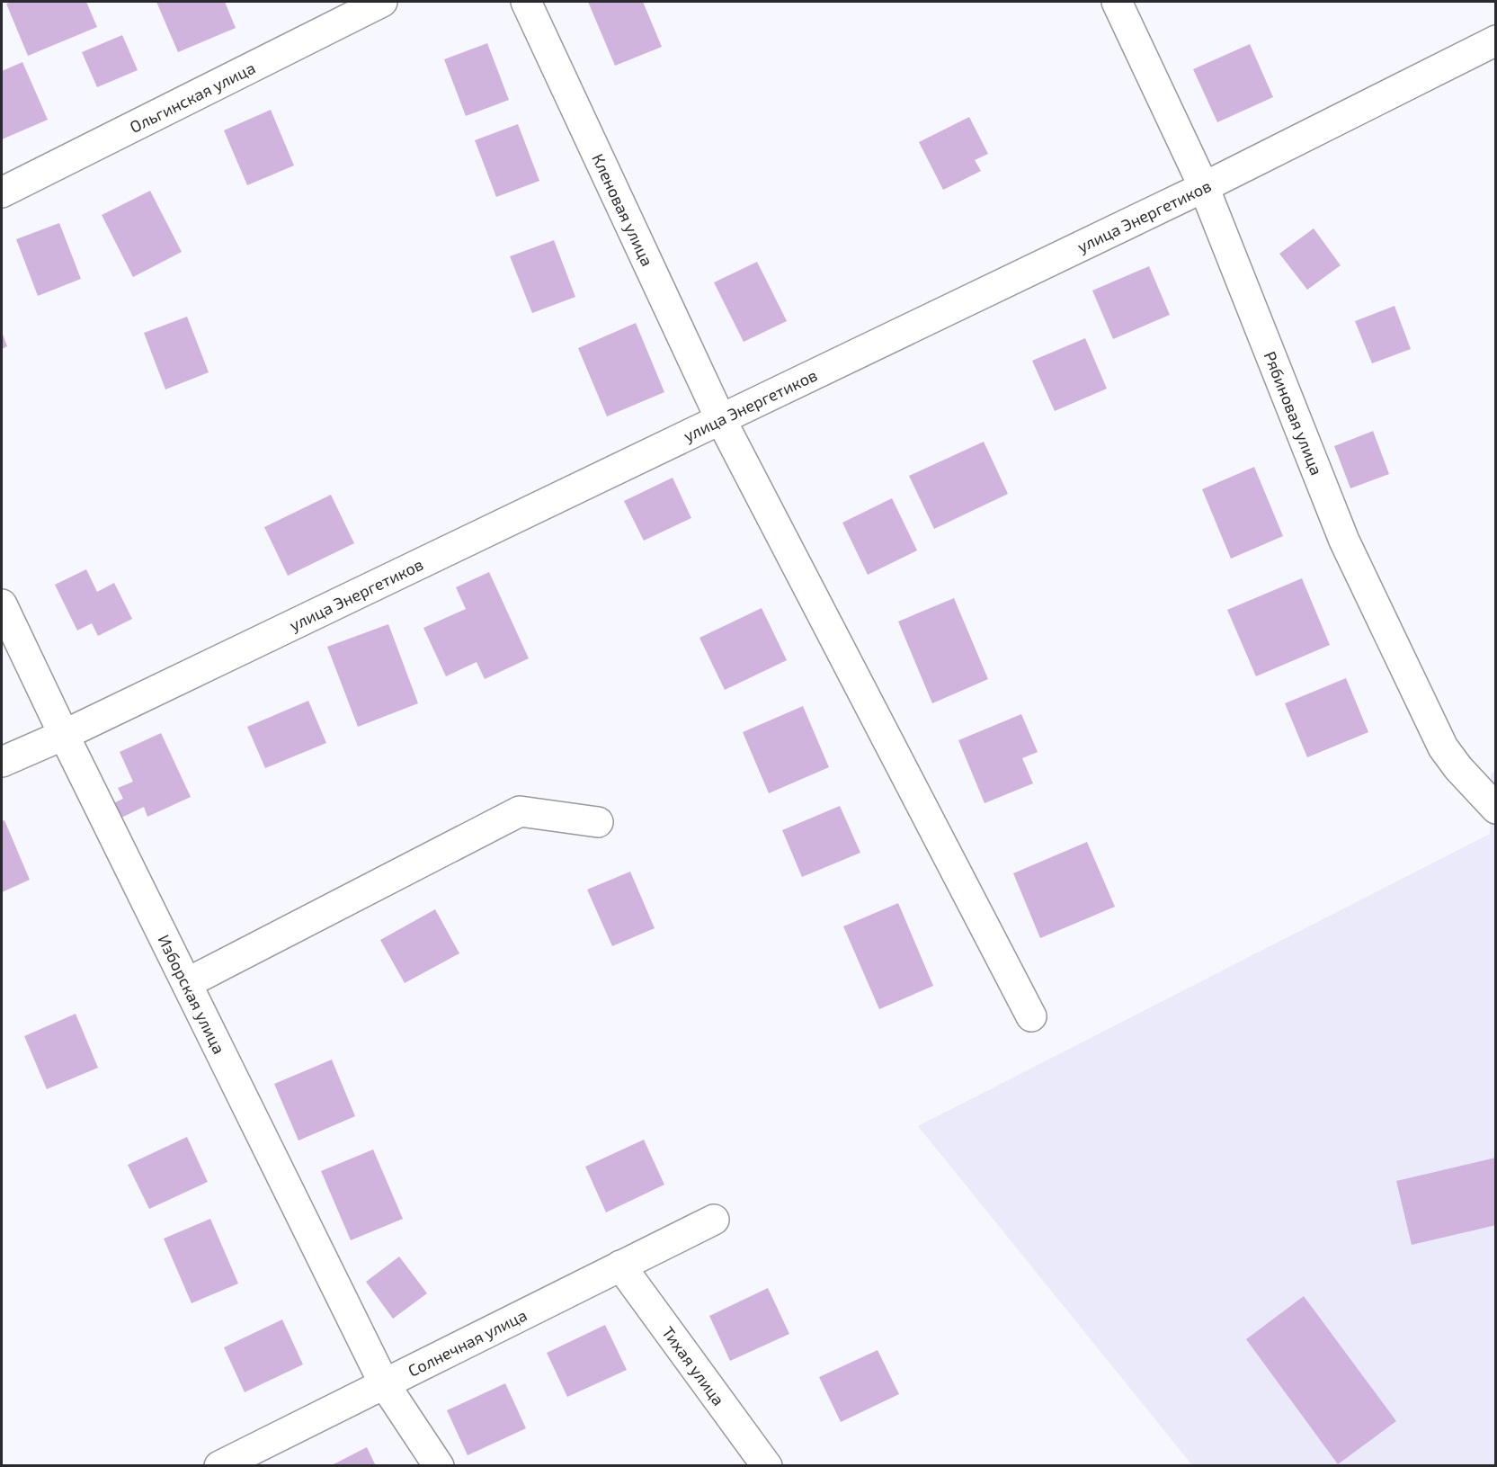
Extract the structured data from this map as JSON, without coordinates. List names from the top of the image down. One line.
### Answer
{"streets":{"street":["Ольгинская улица","Кленовая улица","улица Энергетиков","Рябиновая улица","Изборская улица","Солнечная улица","Тихая улица"]},"crossings":[["Кленовая улица","улица Энергетиков"],["улица Энергетиков","Рябиновая улица"],["улица Энергетиков","Изборская улица"],["Изборская улица","Солнечная улица"],["Солнечная улица","Тихая улица"]]}
